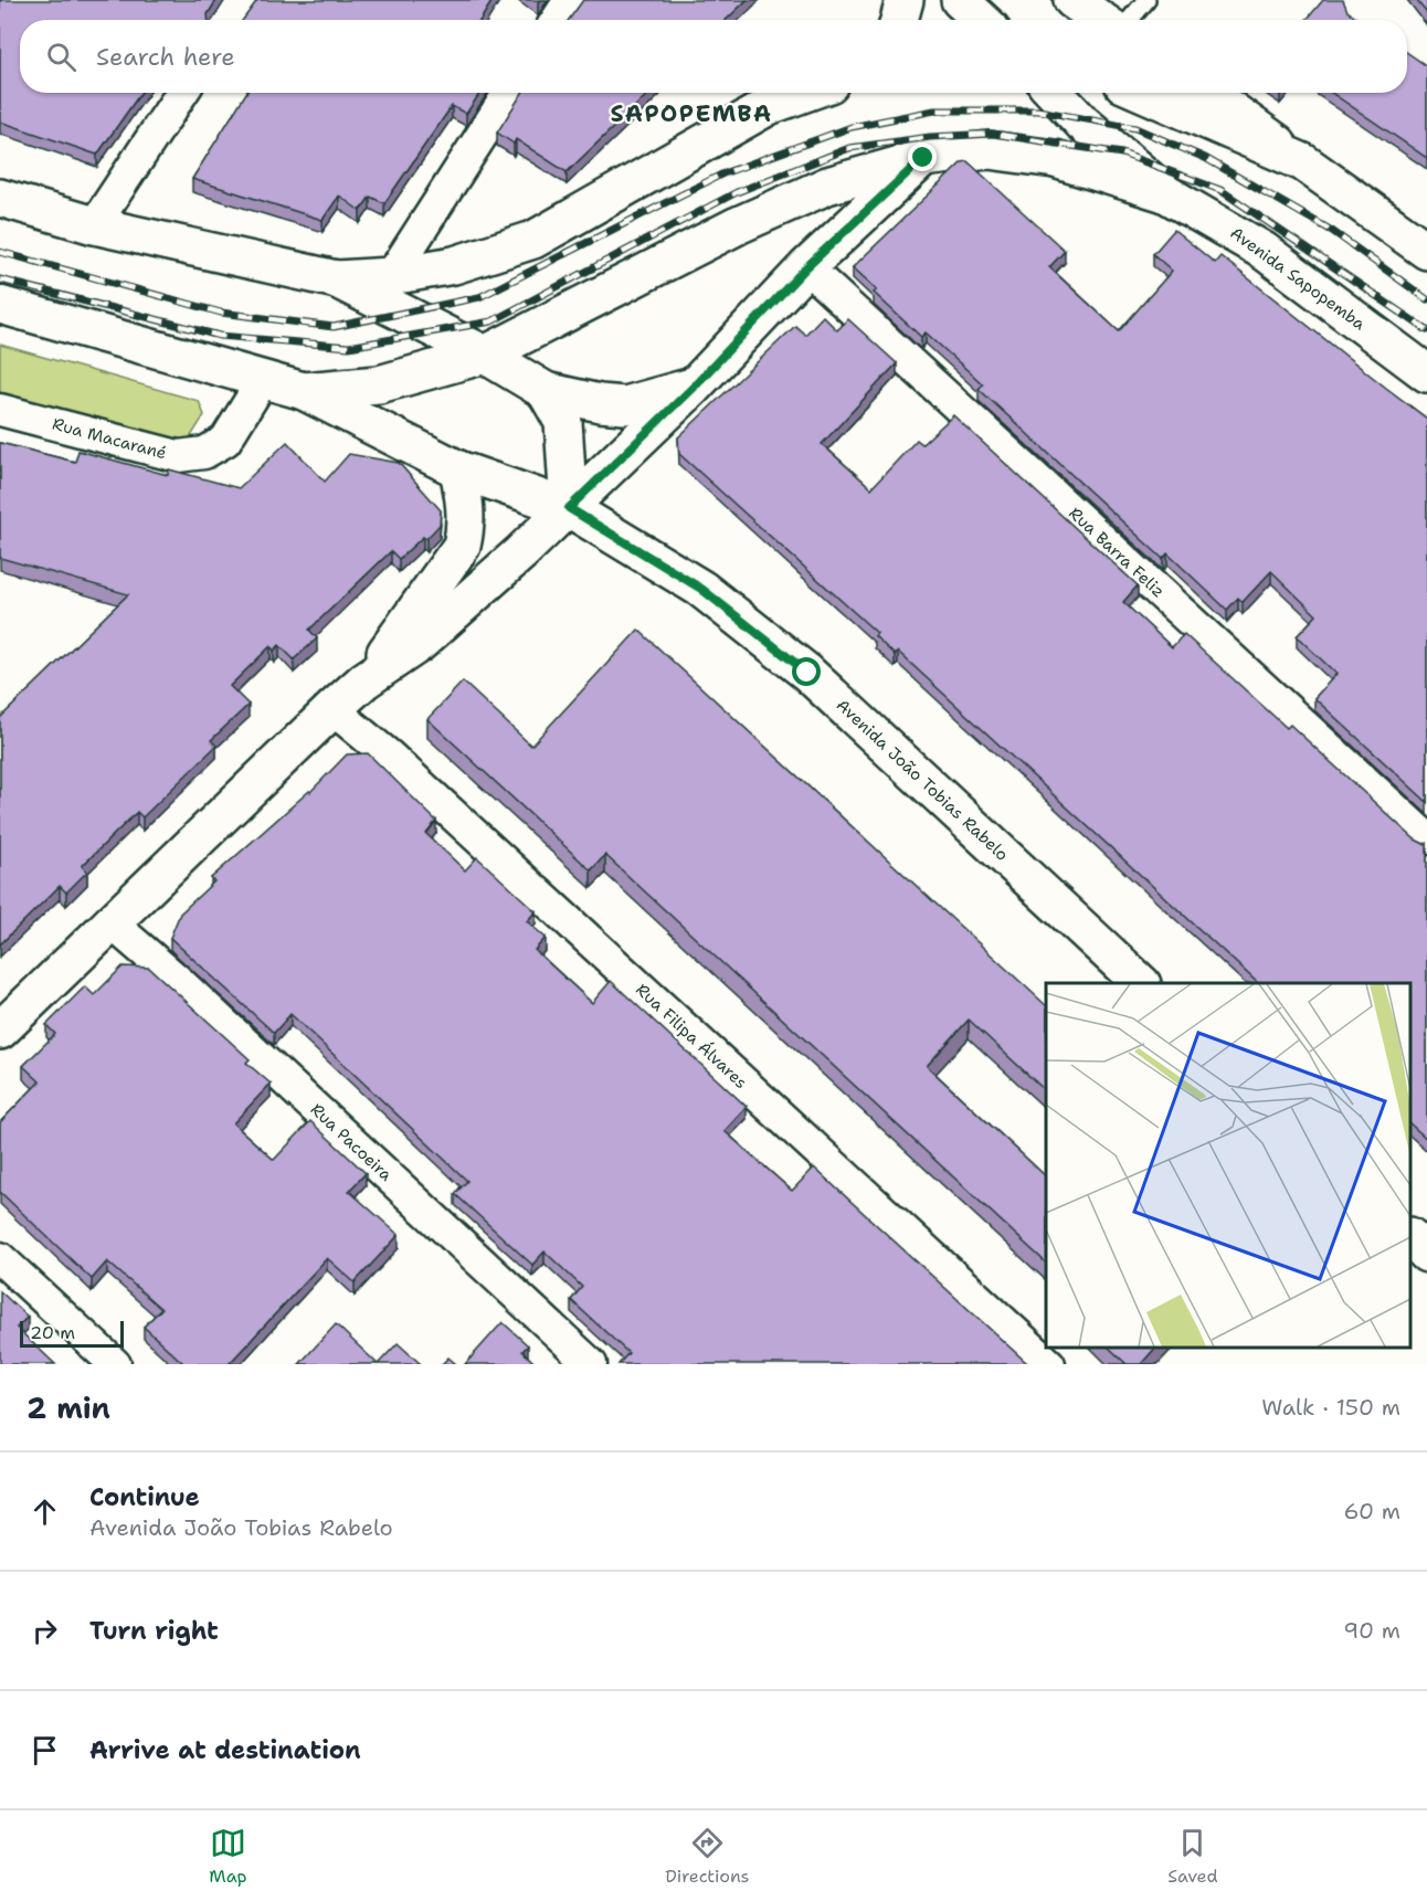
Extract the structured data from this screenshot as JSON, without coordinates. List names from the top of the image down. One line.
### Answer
{"streets":{"main road":["Avenida Sapopemba","Avenida João Tobias Rabelo"],"street":["Rua Macarané","Rua Barra Feliz","Rua Filipa Álvares","Rua Pacoeira"]},"districts":["SAPOPEMBA"],"scale_bar":"20 m","page":{"search":"Search here","scale":"20 m","heading":["2 min","Walk · 150 m"],"list":[["Continue","Avenida João Tobias Rabelo","60 m"],["Turn right","90 m"],"Arrive at destination"],"nav":["Map","Directions","Saved"]}}
